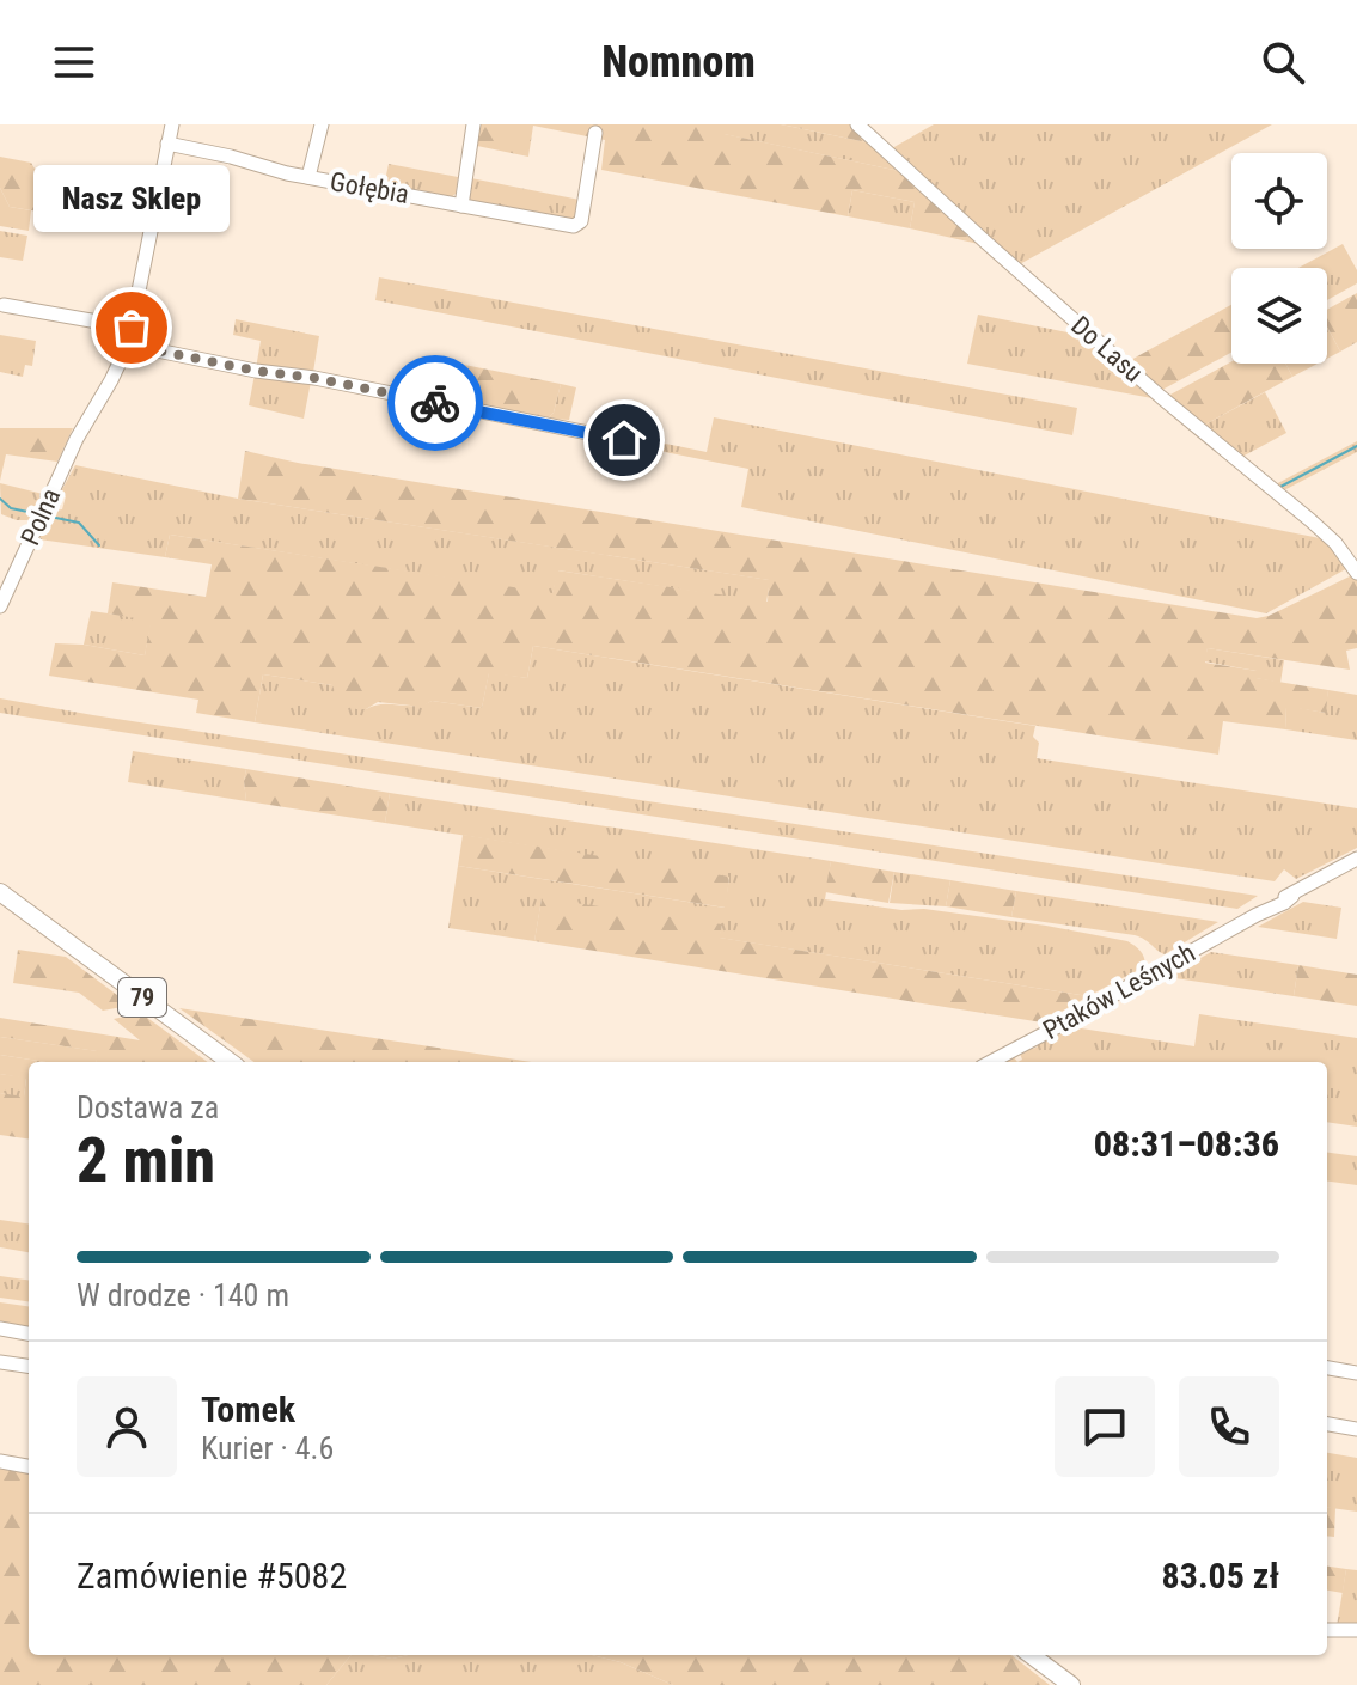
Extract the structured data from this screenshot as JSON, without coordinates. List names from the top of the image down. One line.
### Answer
{"streets":{"main road":["79"],"street":["Gołębia","Do Lasu","Polna","Ptaków Leśnych"]},"crossings":[["Gołębia","Polna"]],"places":["Nasz Sklep"],"page":{"header":"Nomnom","bubble":"Nasz Sklep","heading":["2 min","Dostawa za","08:31–08:36"],"panel":["Tomek","Kurier · 4.6","Zamówienie #5082","83.05 zł"],"bar":"W drodze · 140 m"}}
